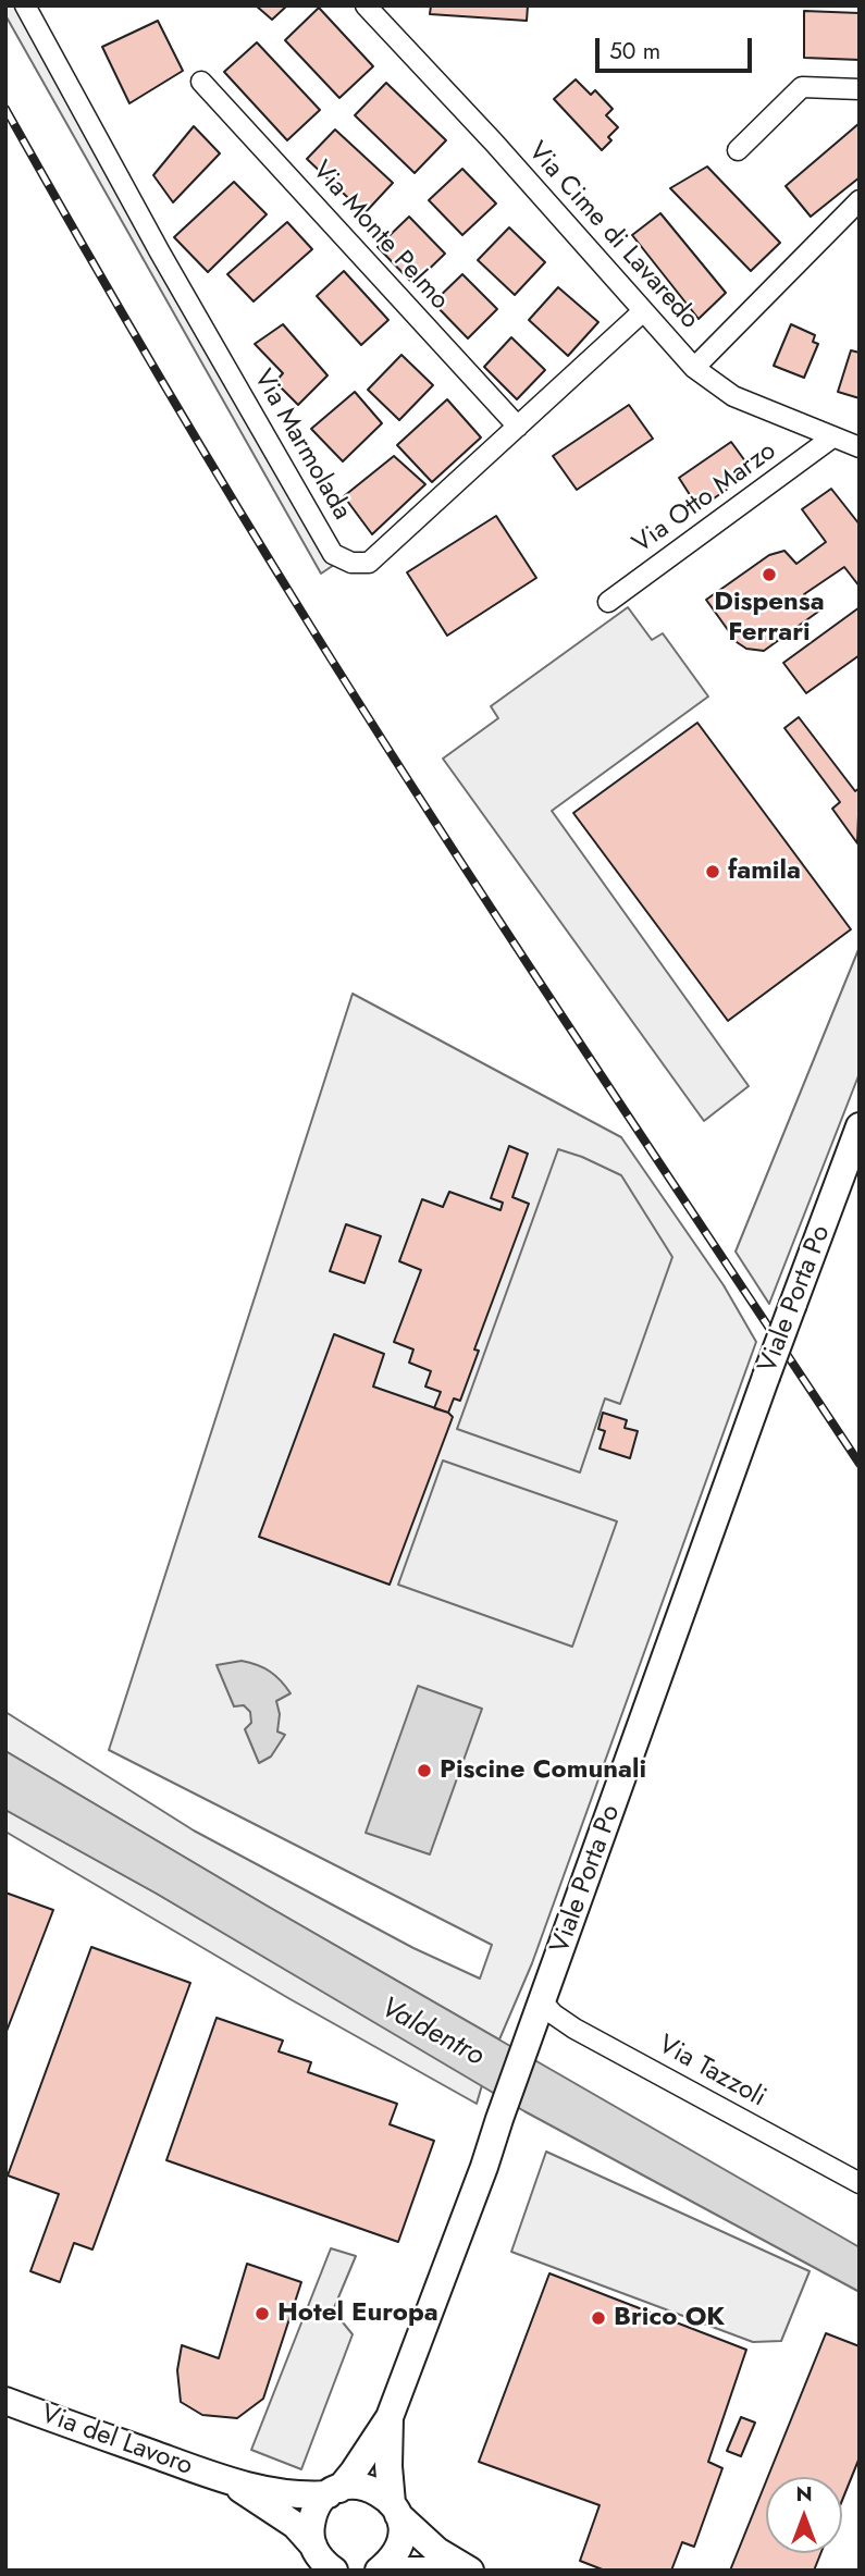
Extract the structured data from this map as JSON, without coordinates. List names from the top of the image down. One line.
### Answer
{"streets":{"main road":["Viale Porta Po","Via del Lavoro"],"street":["Via Monte Pelmo","Via Cime di Lavaredo","Via Marmolada","Via Otto Marzo","Via Tazzoli"]},"crossings":[["Via Monte Pelmo","Via Marmolada"],["Via Cime di Lavaredo","Via Marmolada"],["Via Cime di Lavaredo","Via Otto Marzo"],["Viale Porta Po","Via Tazzoli"]],"water":["Valdentro"],"places":["Dispensa Ferrari","famila","Piscine Comunali","Hotel Europa","Brico OK"],"scale_bar":"50 m","north":"top"}
